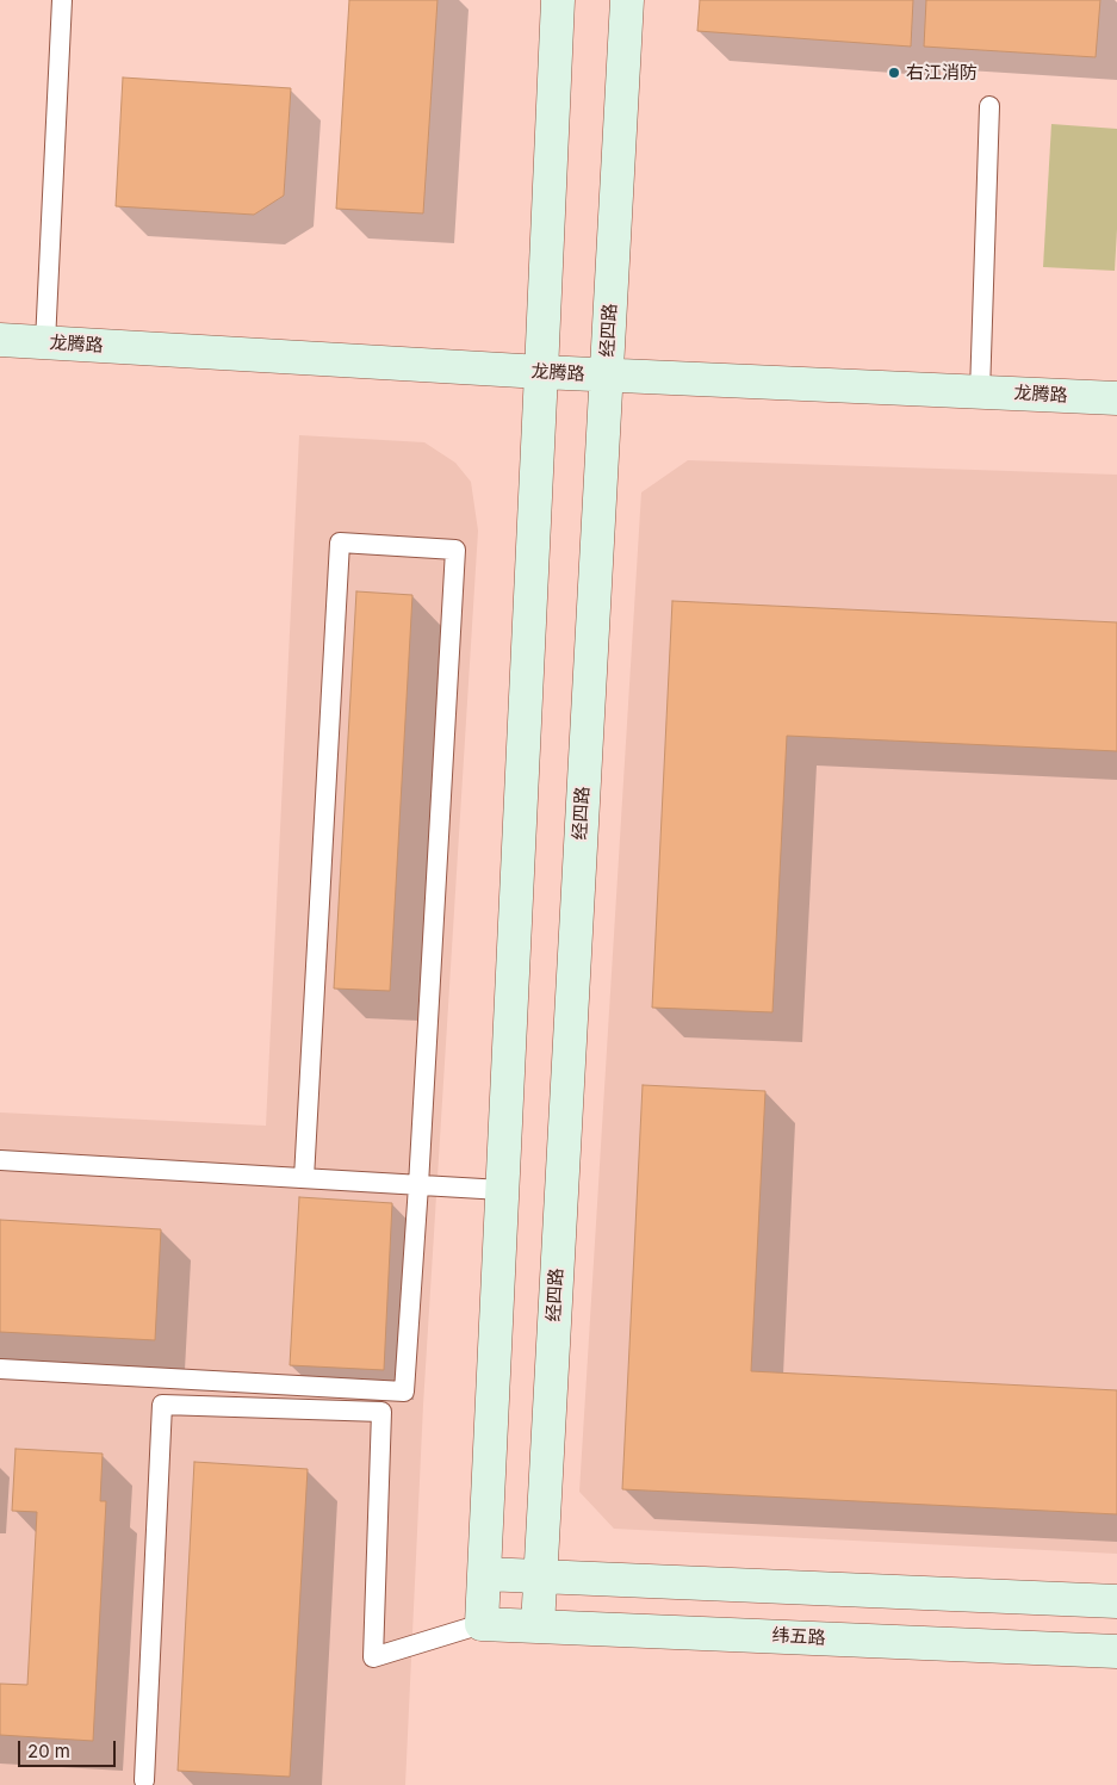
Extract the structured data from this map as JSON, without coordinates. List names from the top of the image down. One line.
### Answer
{"streets":{"street":["经四路","龙腾路","纬五路"]},"crossings":[["经四路","龙腾路"],["经四路","纬五路"]],"places":["右江消防"],"scale_bar":"20 m"}
